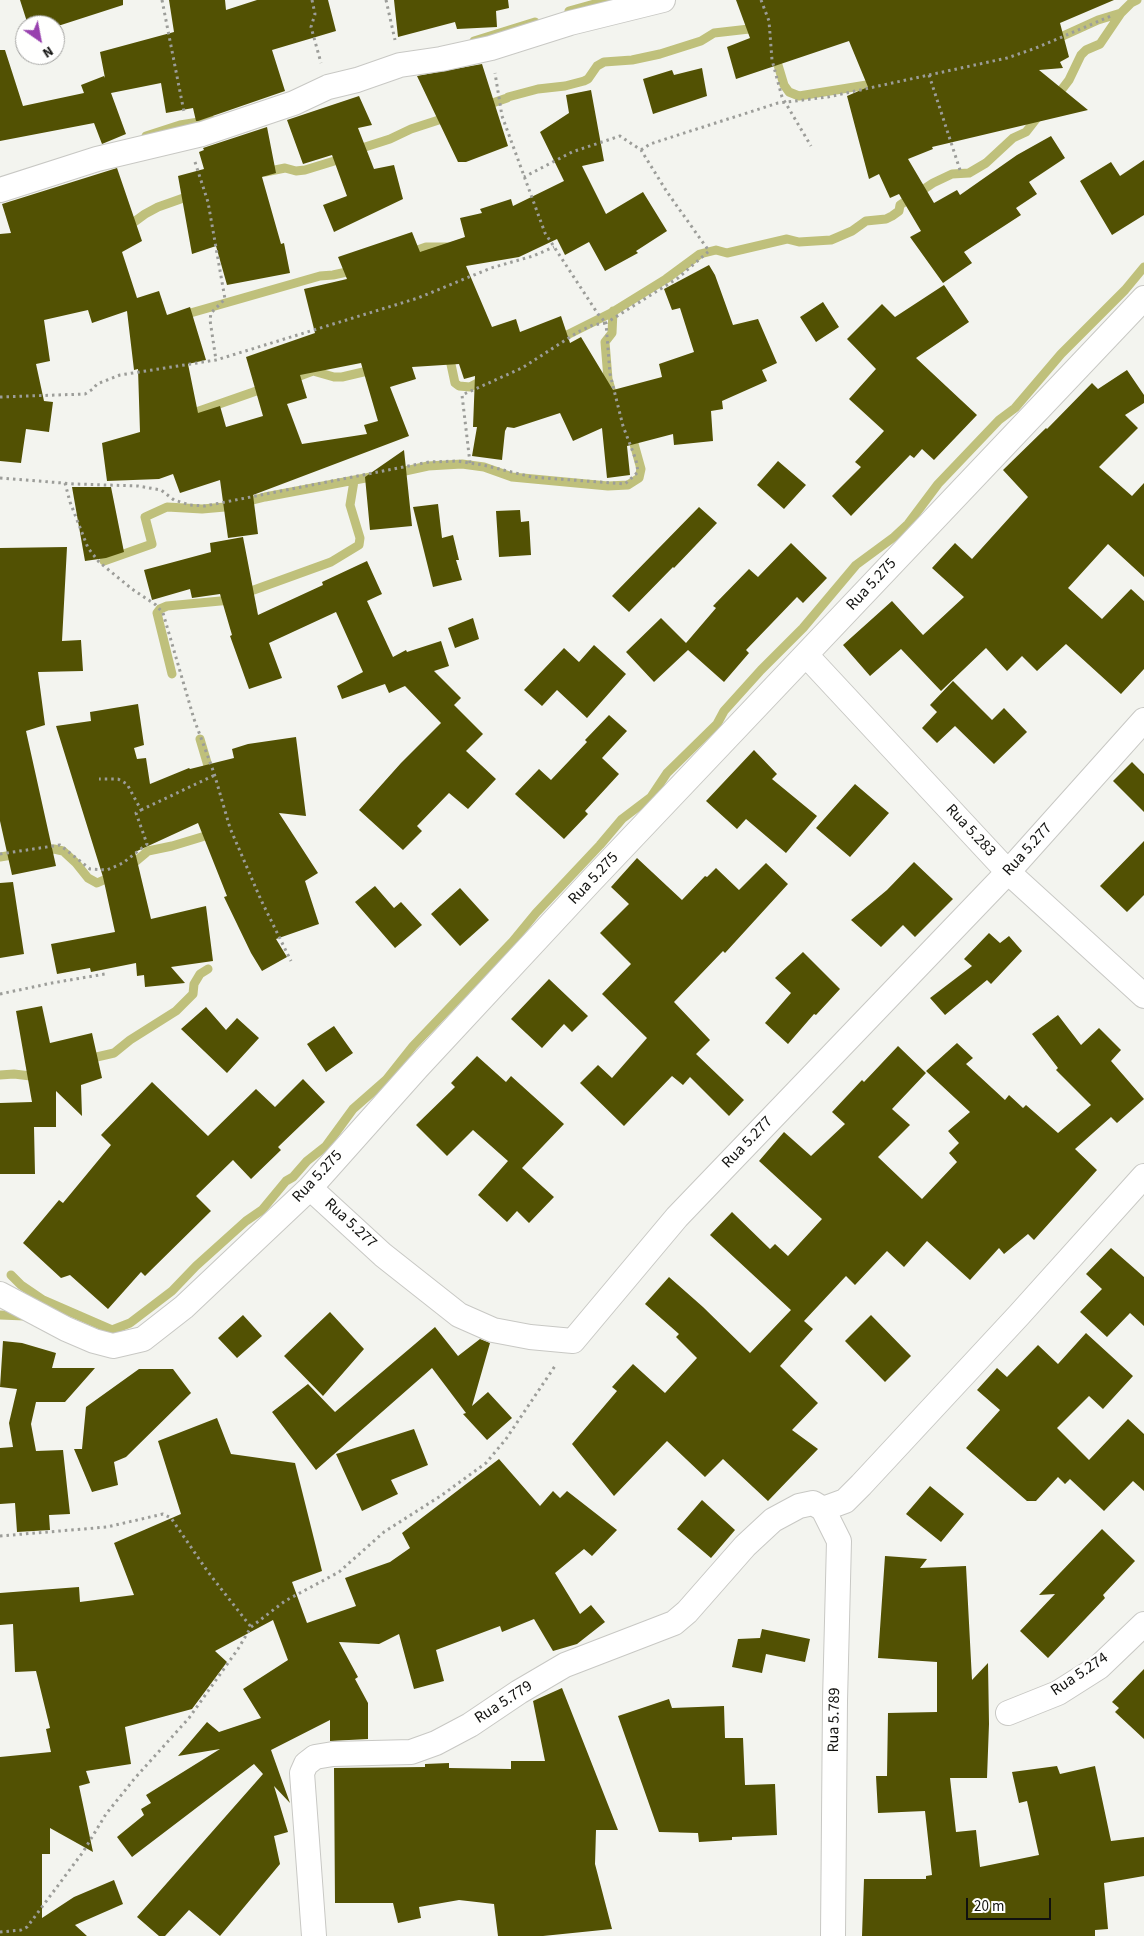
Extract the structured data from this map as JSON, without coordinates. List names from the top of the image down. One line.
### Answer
{"streets":{"street":["Rua 5.275","Rua 5.283","Rua 5.277","Rua 5.274","Rua 5.779","Rua 5.789"]},"crossings":[["Rua 5.275","Rua 5.283"],["Rua 5.275","Rua 5.277"],["Rua 5.283","Rua 5.277"],["Rua 5.779","Rua 5.789"]],"scale_bar":"20 m","north":"bottom right"}
